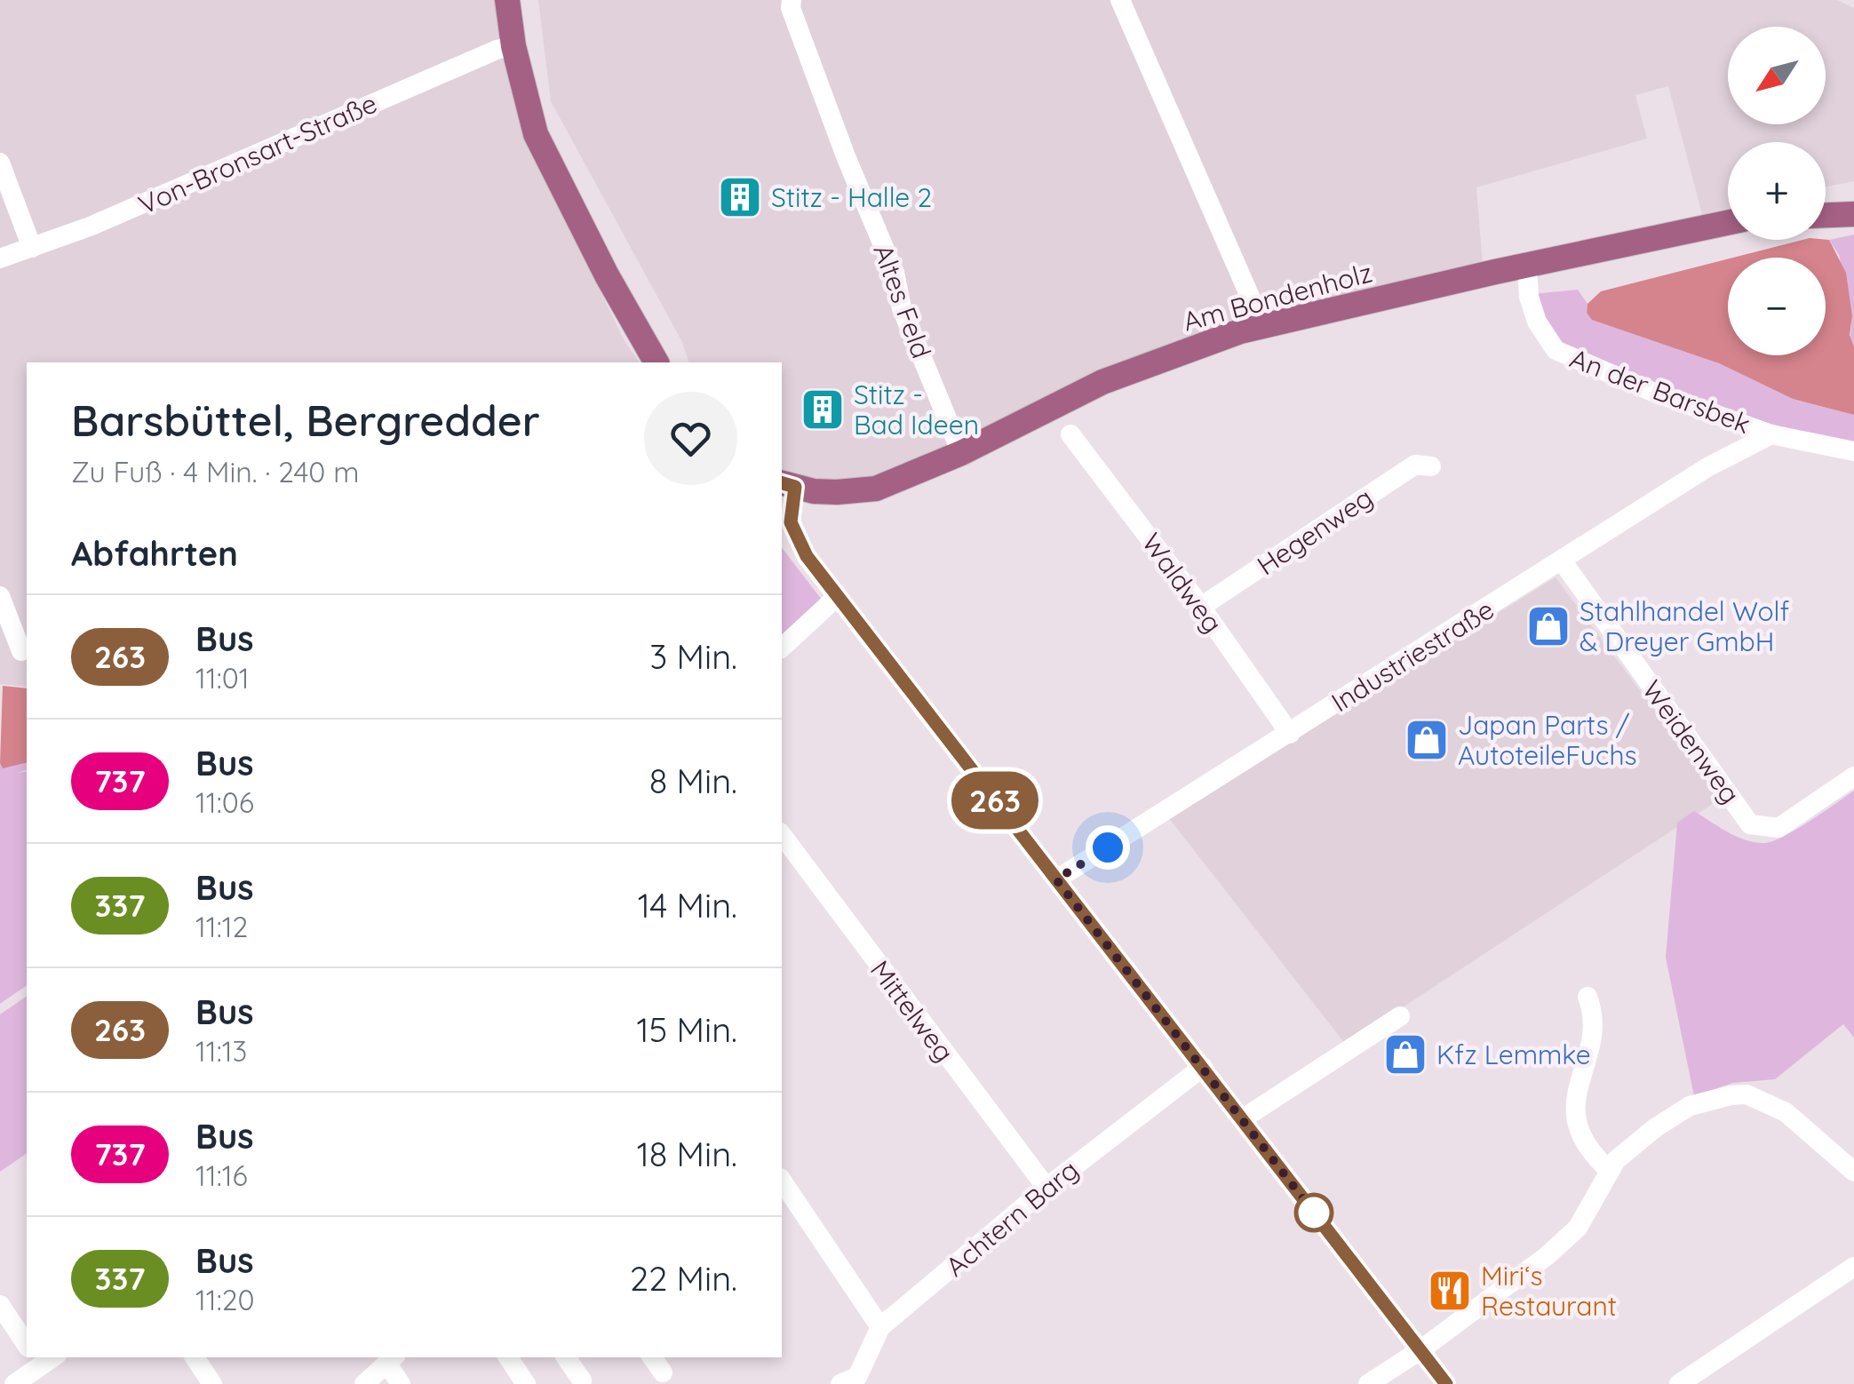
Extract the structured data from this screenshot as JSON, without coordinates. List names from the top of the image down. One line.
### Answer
{"streets":{"main road":["Am Bondenholz"],"street":["Von-Bronsart-Straße","Altes Feld","An der Barsbek","Hegenweg","Waldweg","Industriestraße","Weidenweg","Mittelweg","Achtern Barg"]},"crossings":[["Am Bondenholz","Altes Feld"],["Am Bondenholz","An der Barsbek"],["An der Barsbek","Industriestraße"],["Hegenweg","Waldweg"],["Waldweg","Industriestraße"],["Industriestraße","Weidenweg"],["Mittelweg","Achtern Barg"]],"places":{"building":["Stitz - Halle 2","Stitz - Bad Ideen"],"shop":["Stahlhandel Wolf & Dreyer GmbH","Japan Parts / AutoteileFuchs","Kfz Lemmke"],"restaurant":["Miri‘s Restaurant"]},"lines":["bus line 263"],"north":"bottom left","page":{"on_map":"263","map_buttons":["+","−"],"heading":[["Barsbüttel, Bergredder","Zu Fuß · 4 Min. · 240 m"],"Abfahrten"],"list":[{"mark":"263","name":"Bus","note":"11:01","value":"3 Min."},{"mark":"737","name":"Bus","note":"11:06","value":"8 Min."},{"mark":"337","name":"Bus","note":"11:12","value":"14 Min."},{"mark":"263","name":"Bus","note":"11:13","value":"15 Min."},{"mark":"737","name":"Bus","note":"11:16","value":"18 Min."},{"mark":"337","name":"Bus","note":"11:20","value":"22 Min."}]}}
